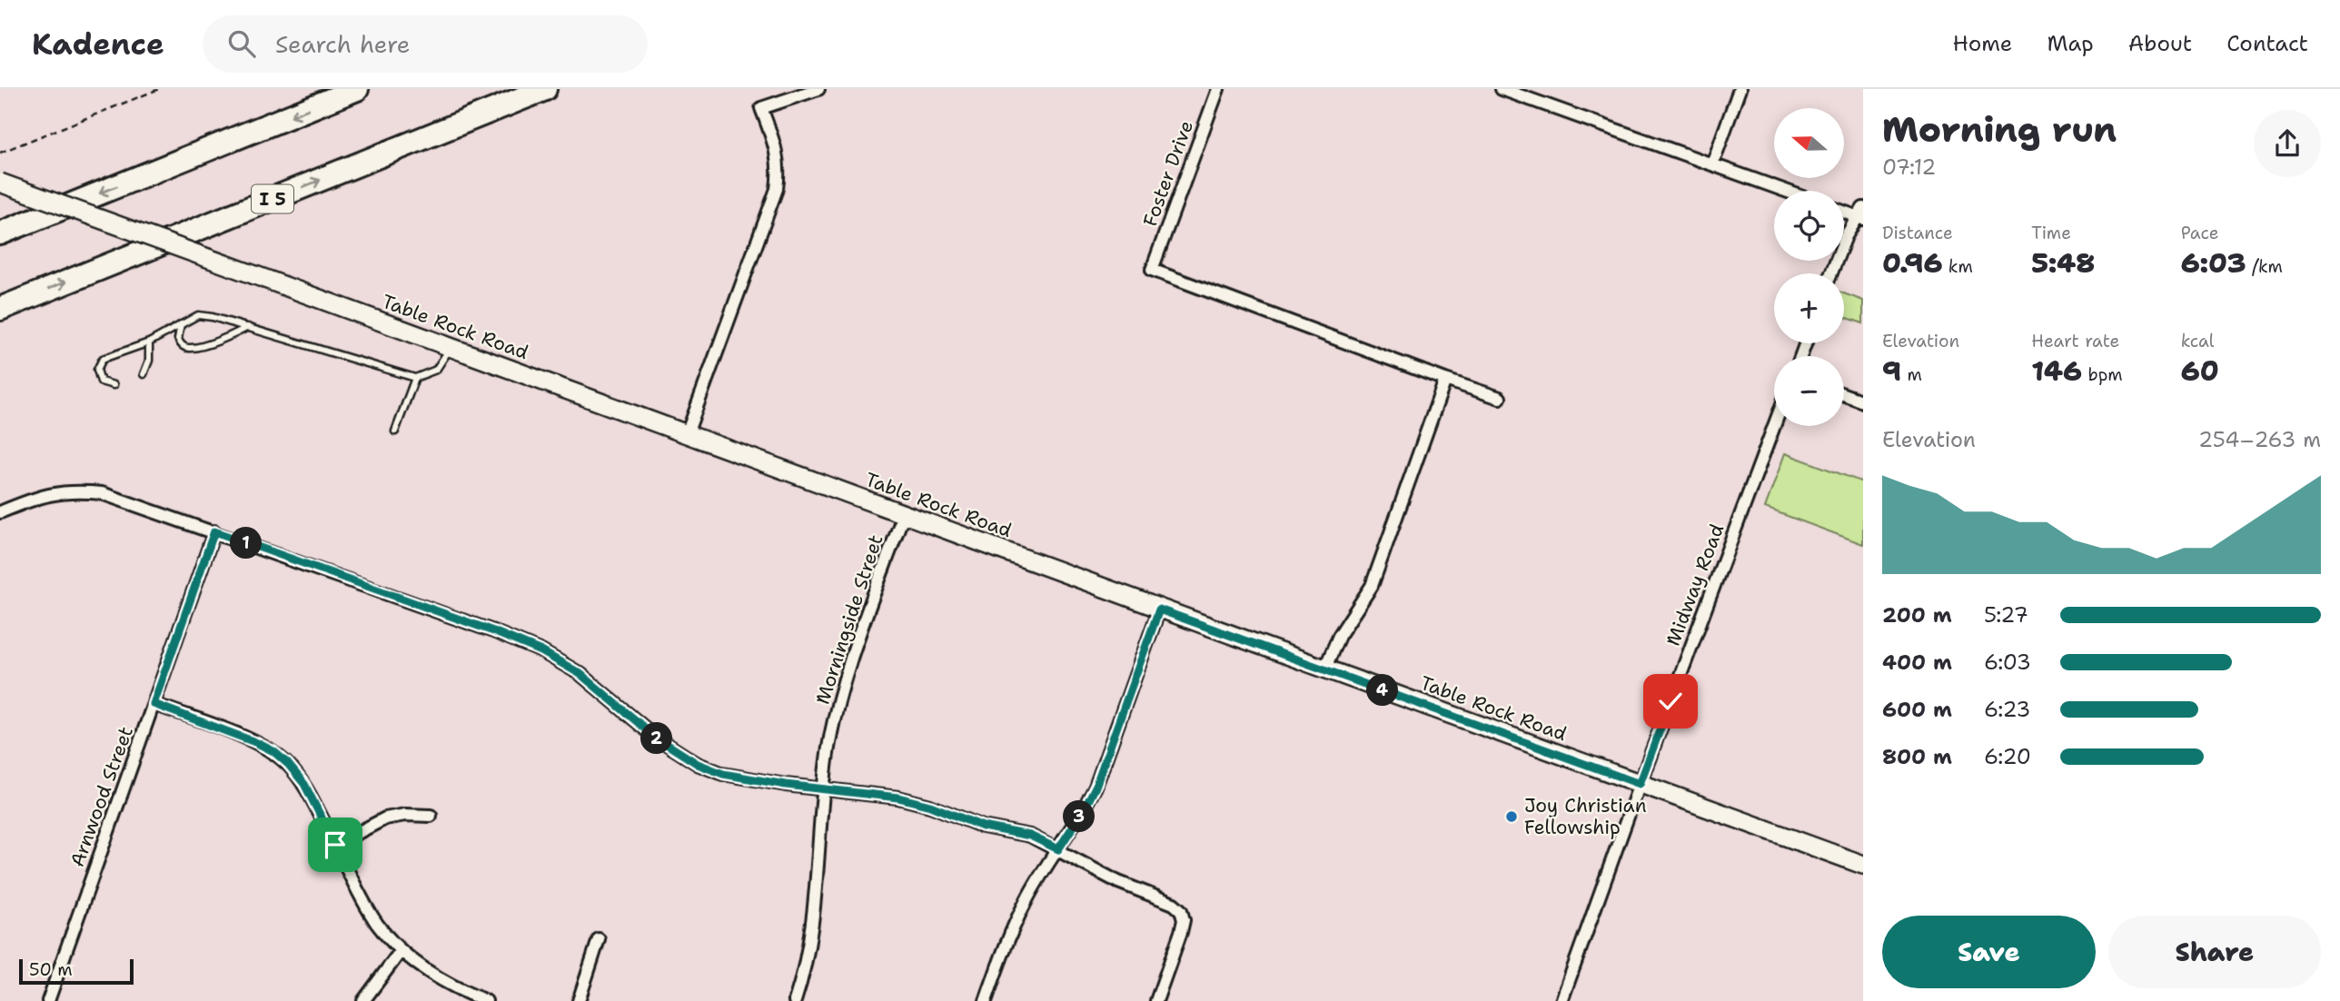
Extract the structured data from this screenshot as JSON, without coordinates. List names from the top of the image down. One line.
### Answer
{"streets":{"highway":["I 5"],"main road":["Table Rock Road"],"street":["Foster Drive","Midway Road","Morningside Street","Arnwood Street"]},"crossings":[["Table Rock Road","Midway Road"],["Table Rock Road","Morningside Street"]],"places":["Joy Christian Fellowship"],"scale_bar":"50 m","north":"left","page":{"header":"Kadence","search":"Search here","nav":["Home","Map","About","Contact"],"heading":["Morning run","07:12"],"map_buttons":["+","−"],"stats":[["Distance","0.96 km"],["Time","5:48"],["Pace","6:03 /km"],["Elevation","9 m"],["Heart rate","146 bpm"],["kcal","60"]],"chart":["Elevation","254–263 m"],"pins":["1","4","2","3"],"list":[{"name":"200 m","note":"5:27"},{"name":"400 m","note":"6:03"},{"name":"600 m","note":"6:23"},{"name":"800 m","note":"6:20"}],"buttons":["Save","Share"],"scale":"50 m"}}
